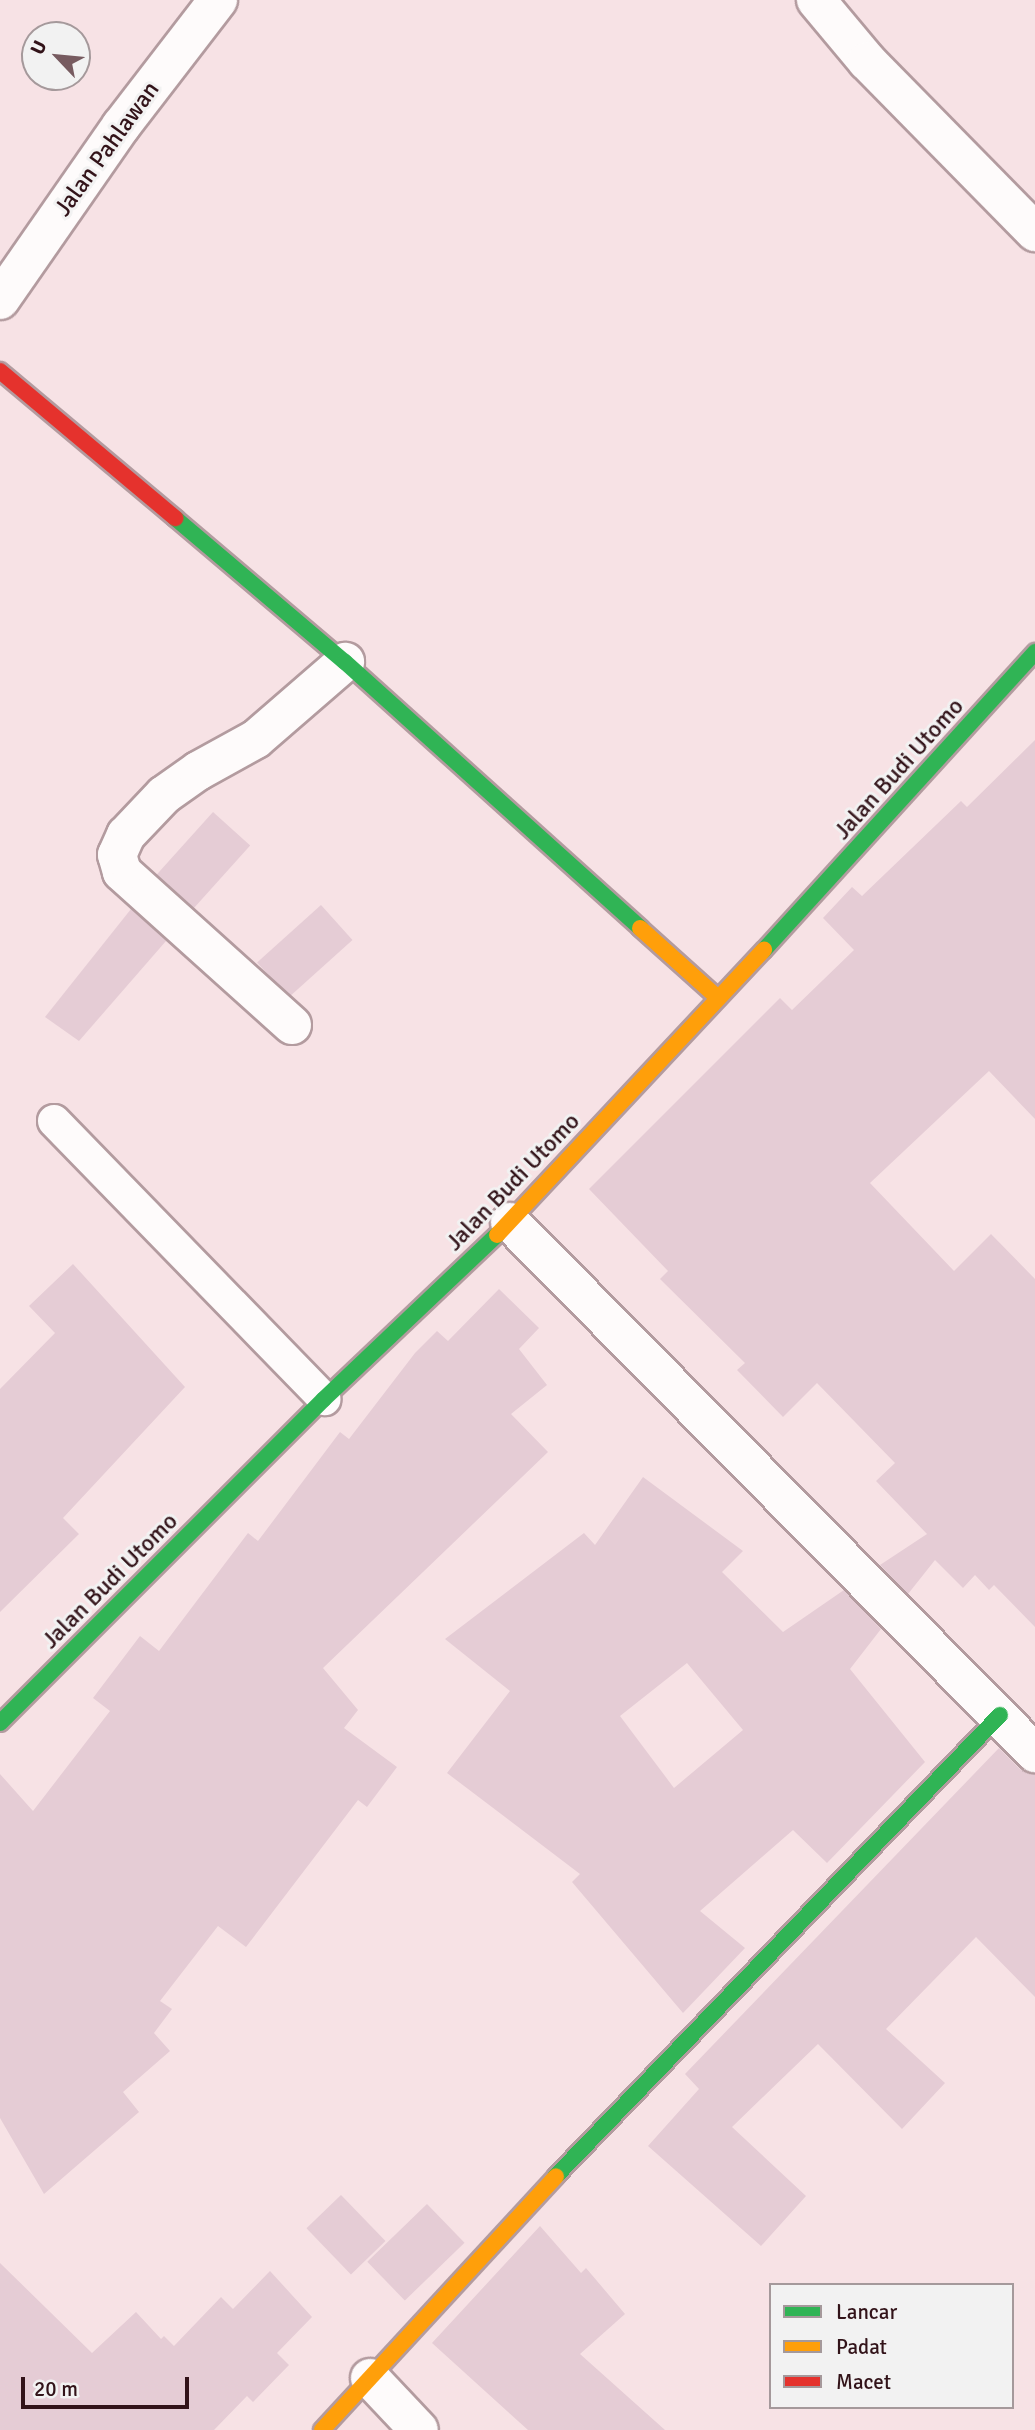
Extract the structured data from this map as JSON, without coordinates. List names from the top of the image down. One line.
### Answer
{"streets":{"street":["Jalan Pahlawan","Jalan Budi Utomo"]},"legend":["Lancar","Padat","Macet"],"scale_bar":"20 m","north":"top left"}
